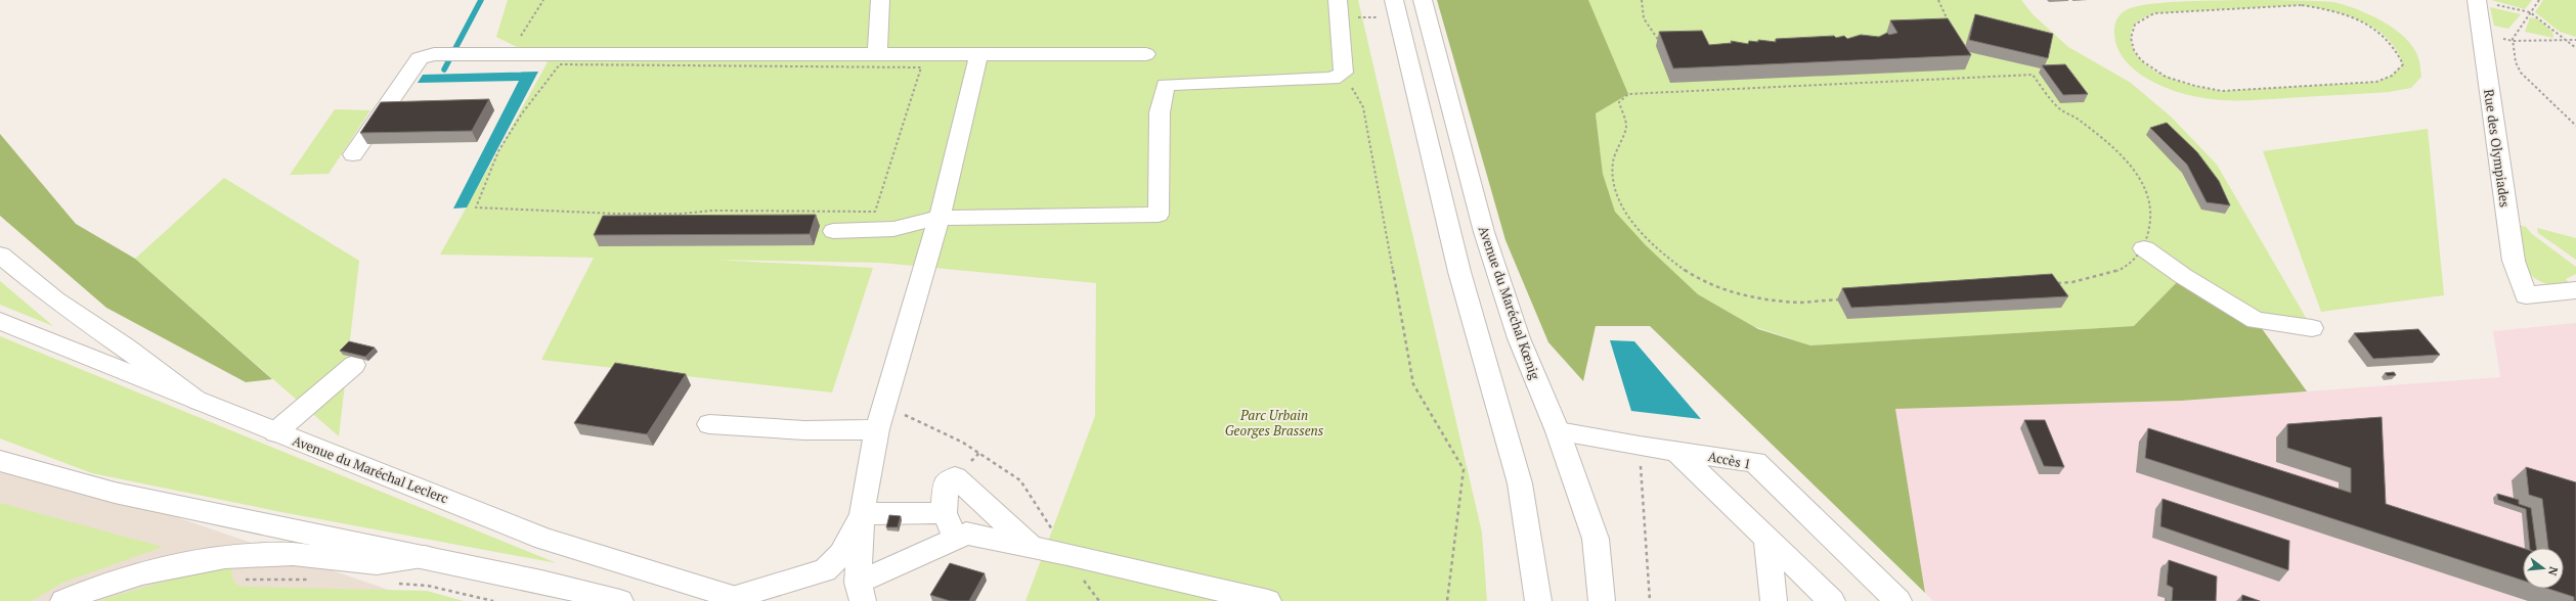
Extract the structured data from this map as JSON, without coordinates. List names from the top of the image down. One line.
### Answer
{"streets":{"main road":["Rue des Olympiades","Avenue du Maréchal Kœnig","Accès 1","Avenue du Maréchal Leclerc"]},"crossings":[["Avenue du Maréchal Kœnig","Accès 1"]],"parks":["Parc Urbain Georges Brassens"],"north":"right"}
